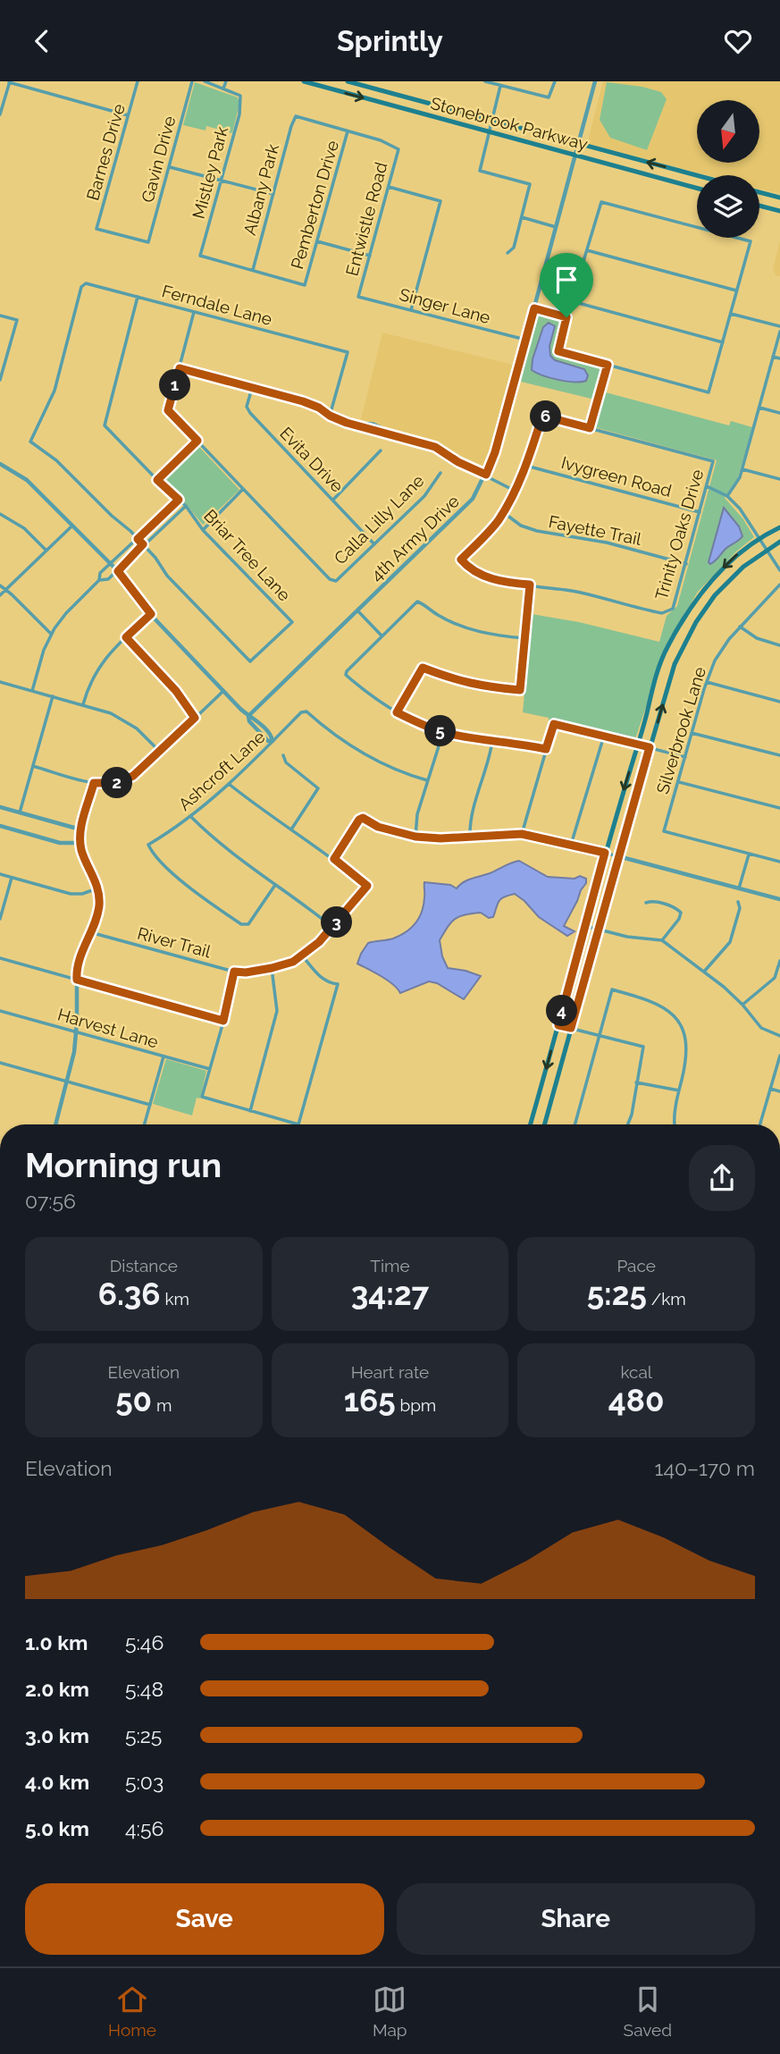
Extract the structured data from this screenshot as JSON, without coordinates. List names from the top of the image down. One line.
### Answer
{"streets":{"main road":["Stonebrook Parkway"],"street":["Barnes Drive","Gavin Drive","Mistley Park","Albany Park","Pemberton Drive","Entwistle Road","Ferndale Lane","Singer Lane","Evita Drive","Ivygreen Road","Calla Lilly Lane","Fayette Trail","Trinity Oaks Drive","4th Army Drive","Briar Tree Lane","Silverbrook Lane","Ashcroft Lane","River Trail","Harvest Lane"]},"crossings":[["Stonebrook Parkway","4th Army Drive"],["Barnes Drive","Gavin Drive"],["Mistley Park","Albany Park"],["Mistley Park","Pemberton Drive"],["Albany Park","Pemberton Drive"],["Albany Park","Entwistle Road"],["Pemberton Drive","Entwistle Road"],["Entwistle Road","Singer Lane"],["Ferndale Lane","Briar Tree Lane"],["Singer Lane","4th Army Drive"],["Evita Drive","Calla Lilly Lane"],["Ivygreen Road","Trinity Oaks Drive"],["Fayette Trail","Trinity Oaks Drive"]],"north":"bottom","page":{"header":"Sprintly","pins":["1","6","5","2","3","4"],"heading":["Morning run","07:56"],"stats":[["Distance","6.36 km"],["Time","34:27"],["Pace","5:25 /km"],["Elevation","50 m"],["Heart rate","165 bpm"],["kcal","480"]],"chart":["Elevation","140–170 m"],"list":[{"name":"1.0 km","note":"5:46"},{"name":"2.0 km","note":"5:48"},{"name":"3.0 km","note":"5:25"},{"name":"4.0 km","note":"5:03"},{"name":"5.0 km","note":"4:56"}],"buttons":["Save","Share"],"tabs":["Home","Map","Saved"]}}
